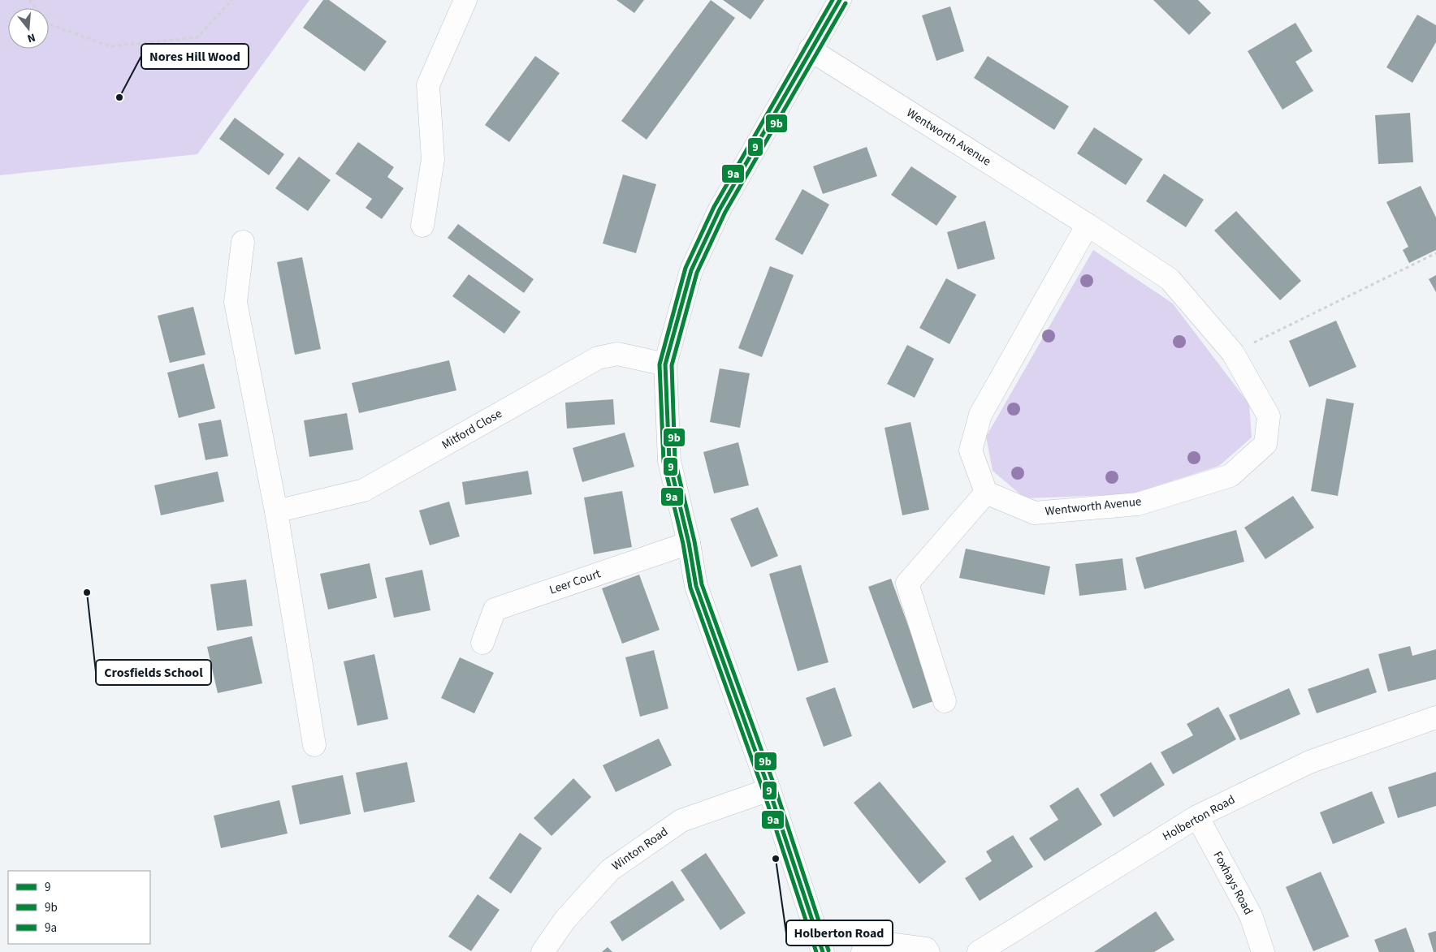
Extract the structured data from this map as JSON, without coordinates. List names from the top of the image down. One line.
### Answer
{"streets":{"street":["Wentworth Avenue","Mitford Close","Leer Court","Holberton Road","Winton Road","Foxhays Road"]},"crossings":[["Holberton Road","Foxhays Road"]],"places":["Nores Hill Wood","Crosfields School","Holberton Road"],"lines":["transit line 9","transit line 9a","transit line 9b"],"legend":["9","9b","9a"],"north":"bottom"}
